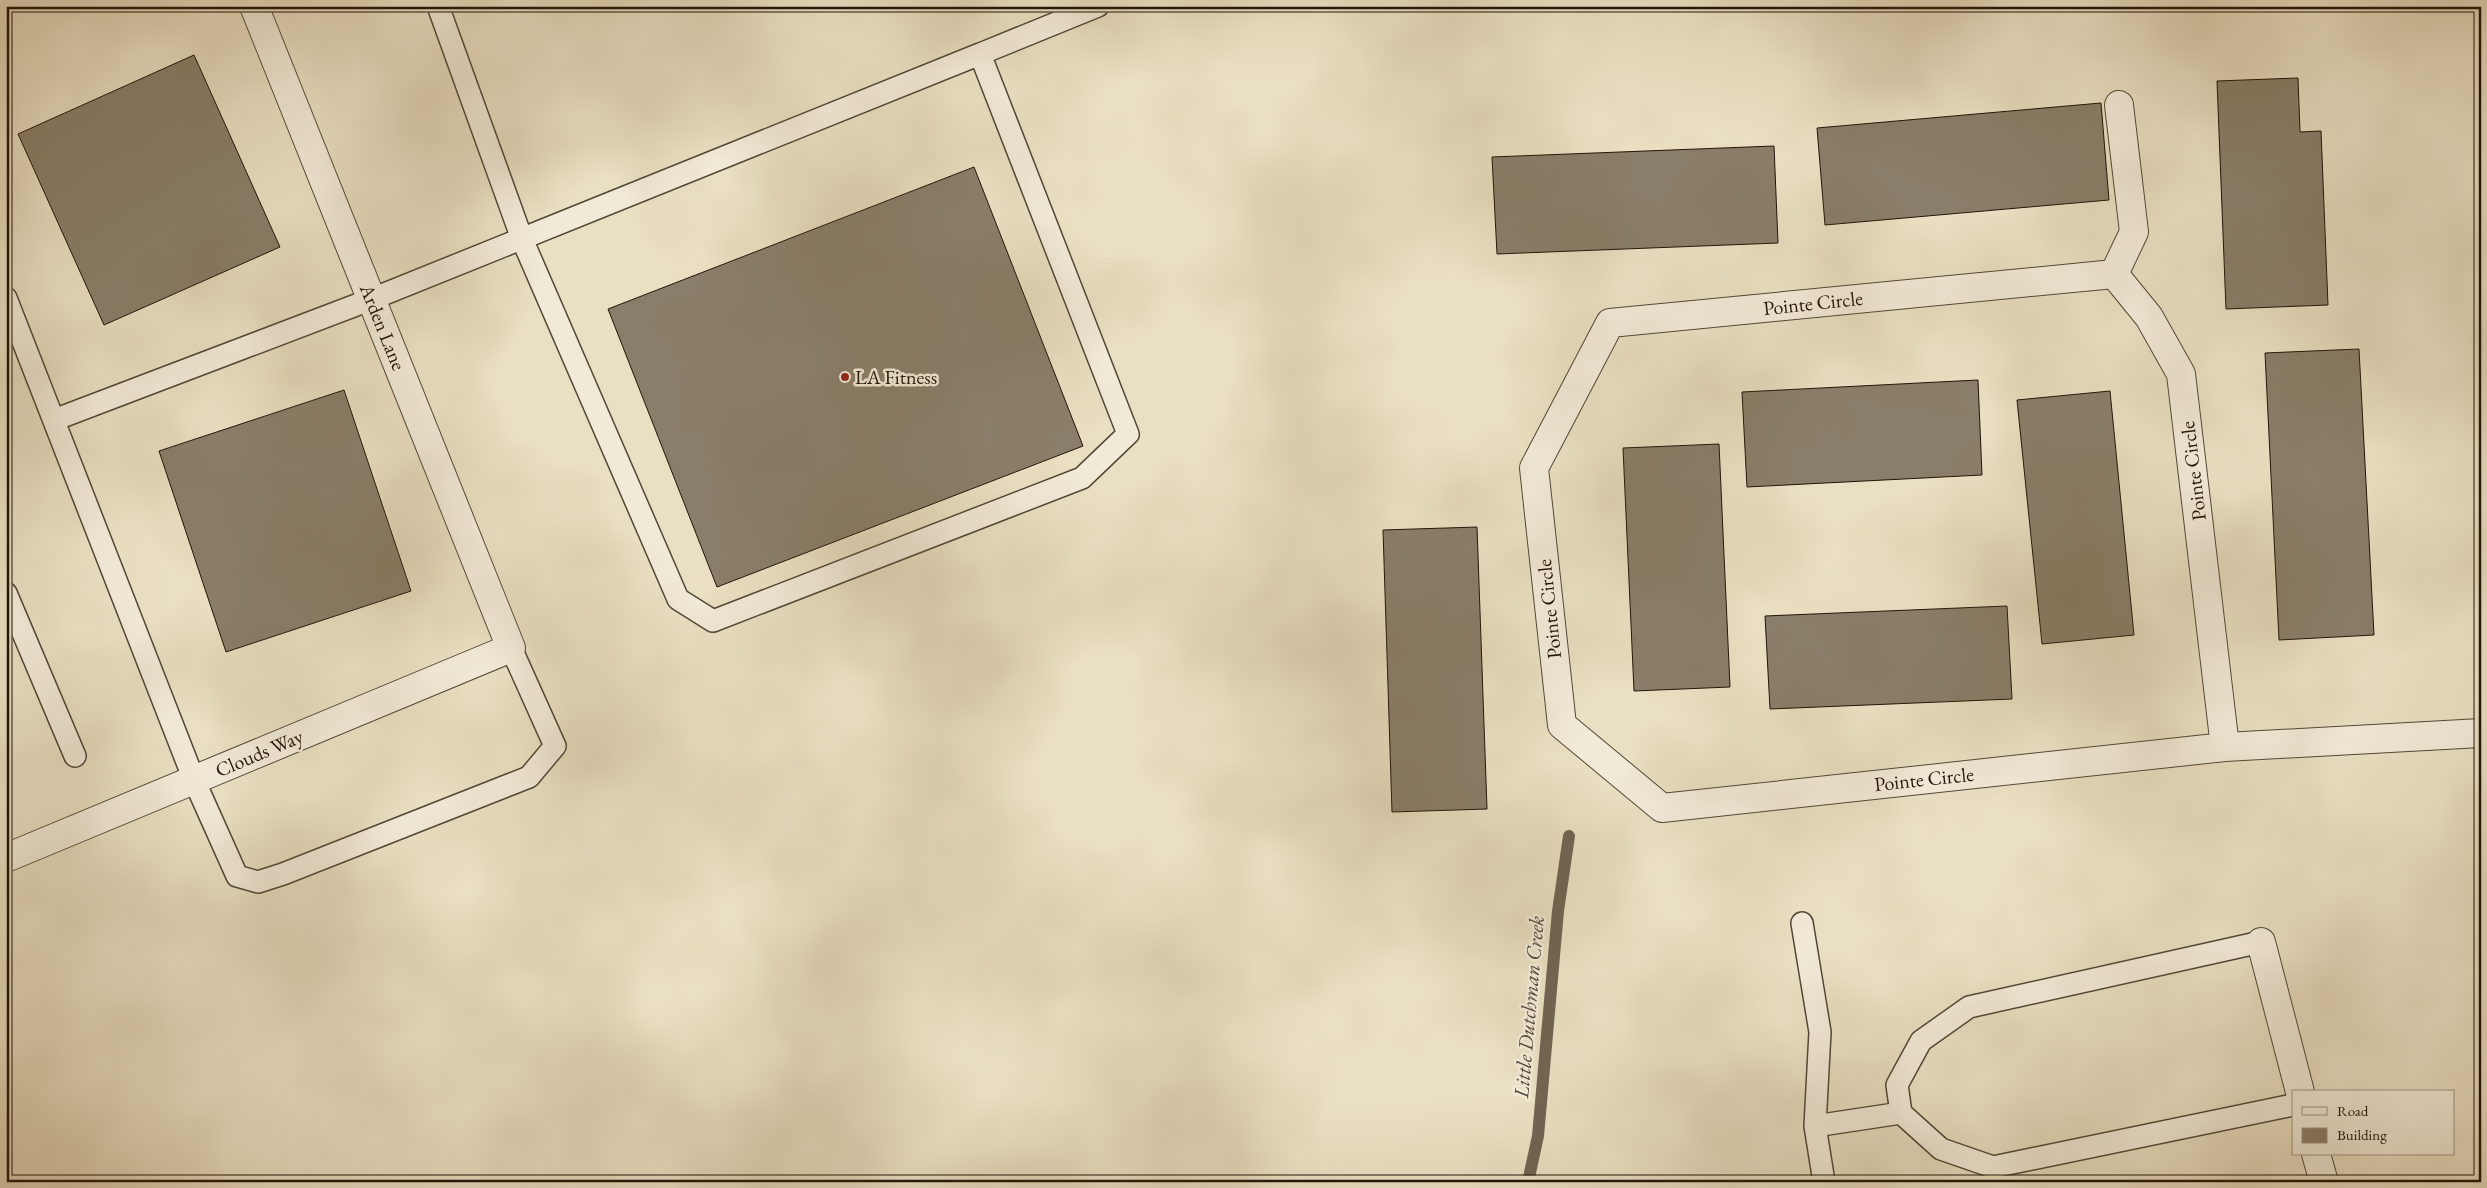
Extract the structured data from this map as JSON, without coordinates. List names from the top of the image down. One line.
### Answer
{"streets":{"street":["Pointe Circle","Arden Lane","Clouds Way"]},"crossings":[["Arden Lane","Clouds Way"]],"water":["Little Dutchman Creek"],"places":["LA Fitness"],"legend":["Road","Building"]}
